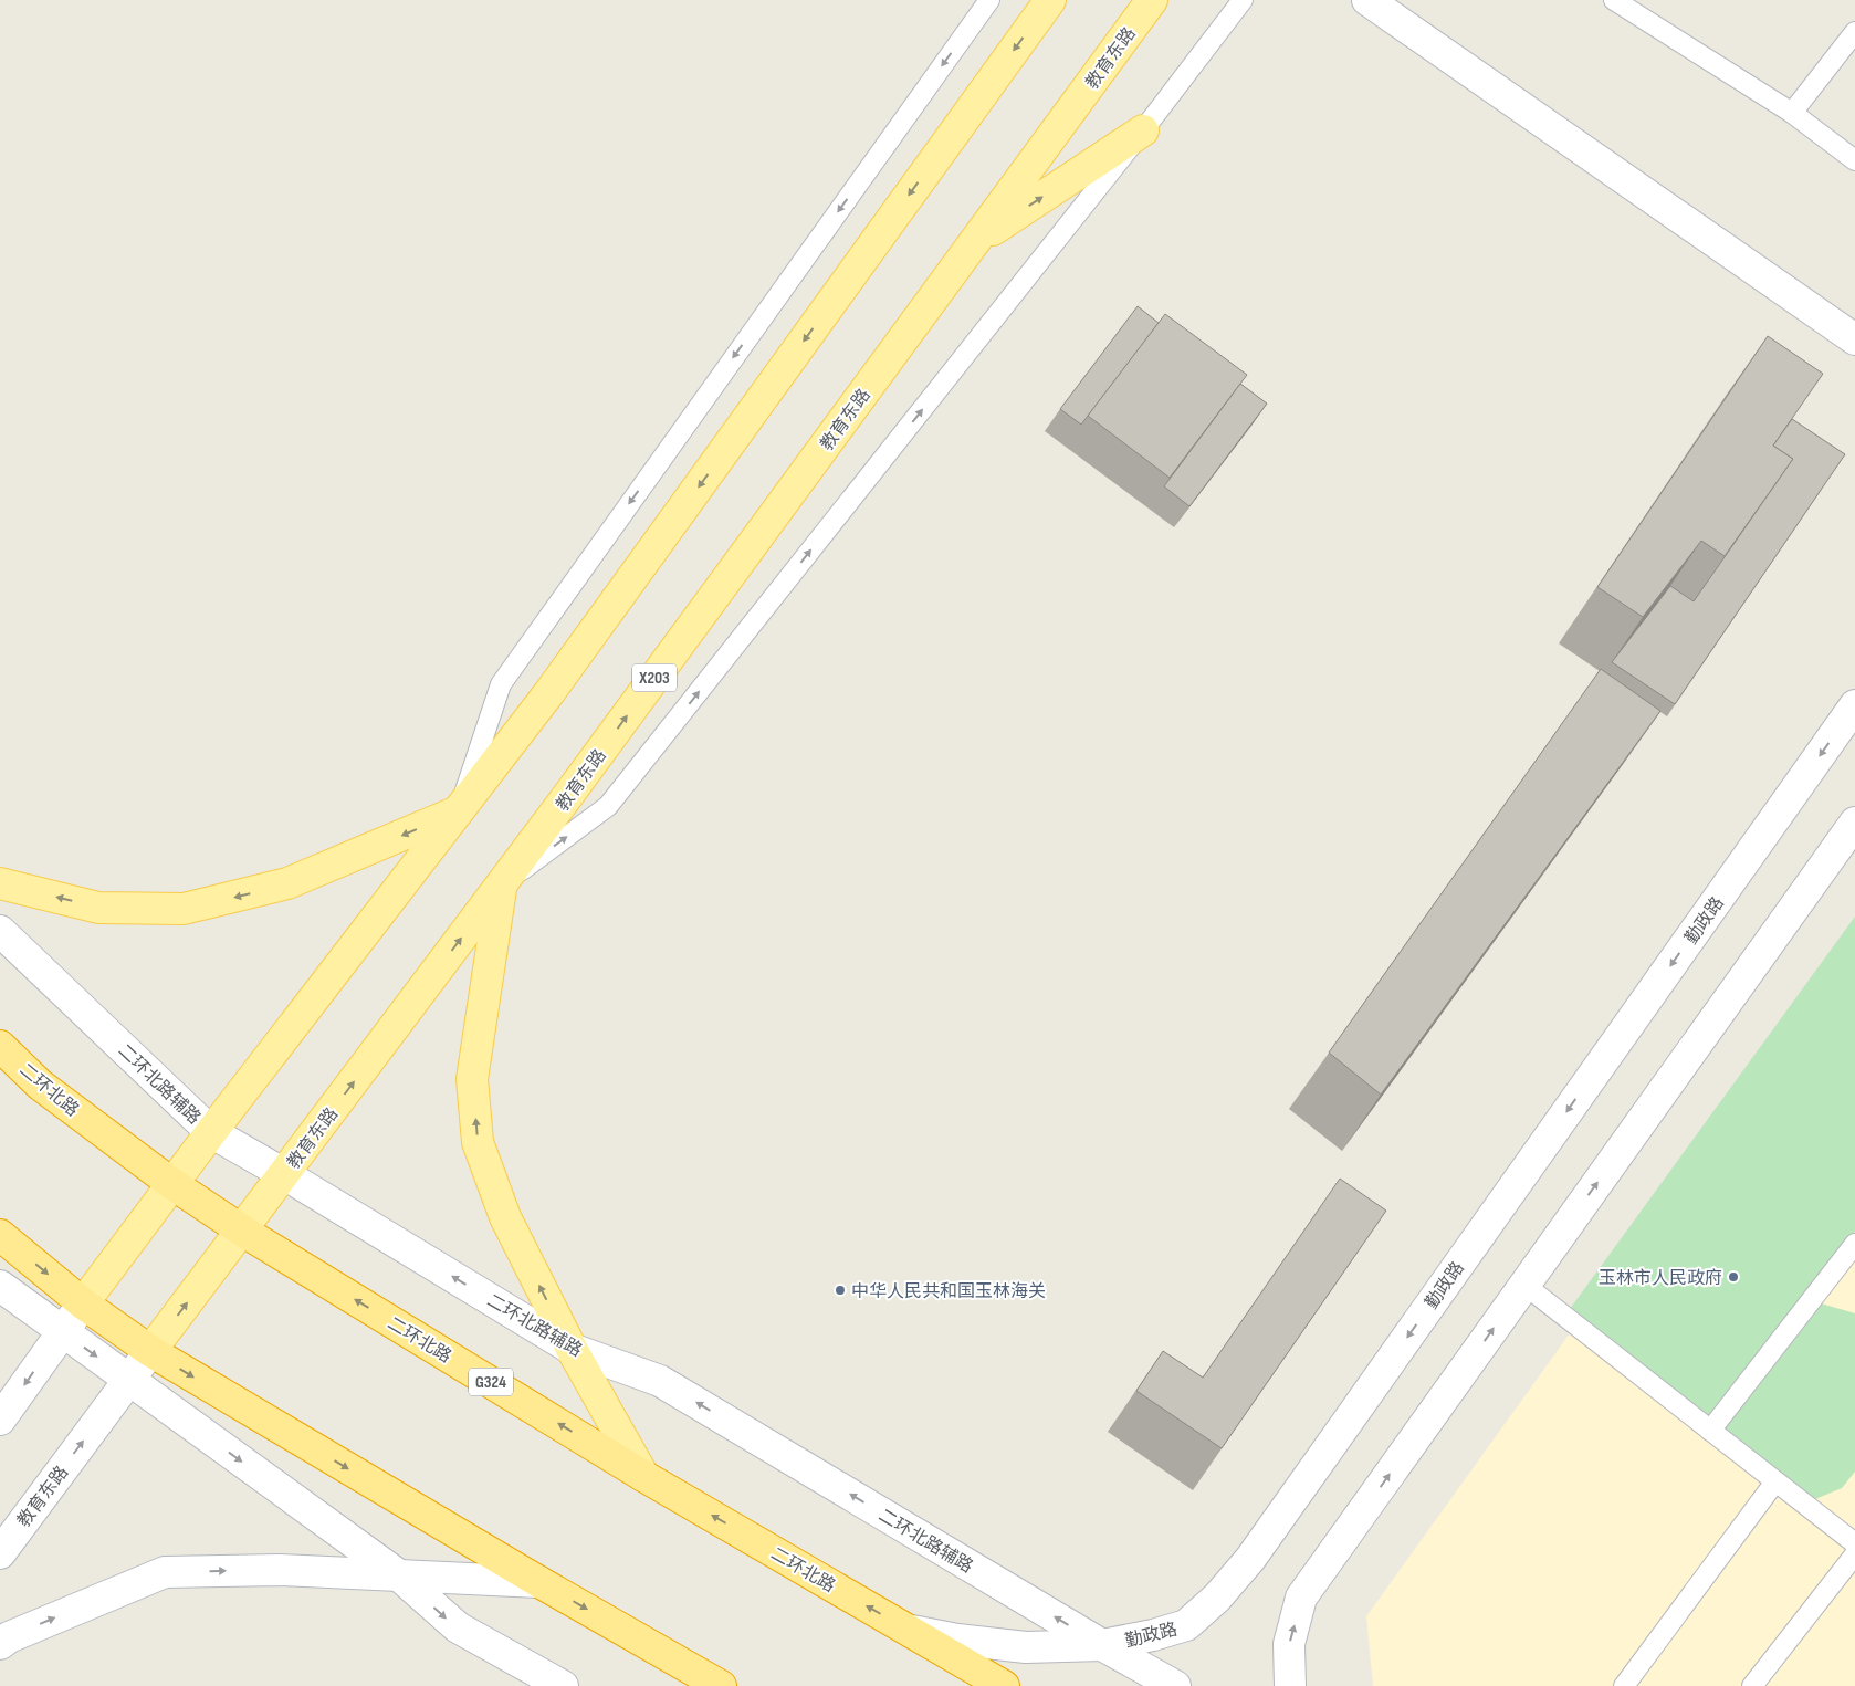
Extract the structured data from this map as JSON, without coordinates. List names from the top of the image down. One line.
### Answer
{"streets":{"highway":["二环北路","G324"],"main road":["教育东路","X203"],"street":["勤政路","二环北路辅路"]},"crossings":[["教育东路","二环北路辅路"],["教育东路","二环北路"],["勤政路","二环北路辅路"],["勤政路","二环北路"]],"one_way":["二环北路辅路"],"places":["玉林市人民政府","中华人民共和国玉林海关"]}
